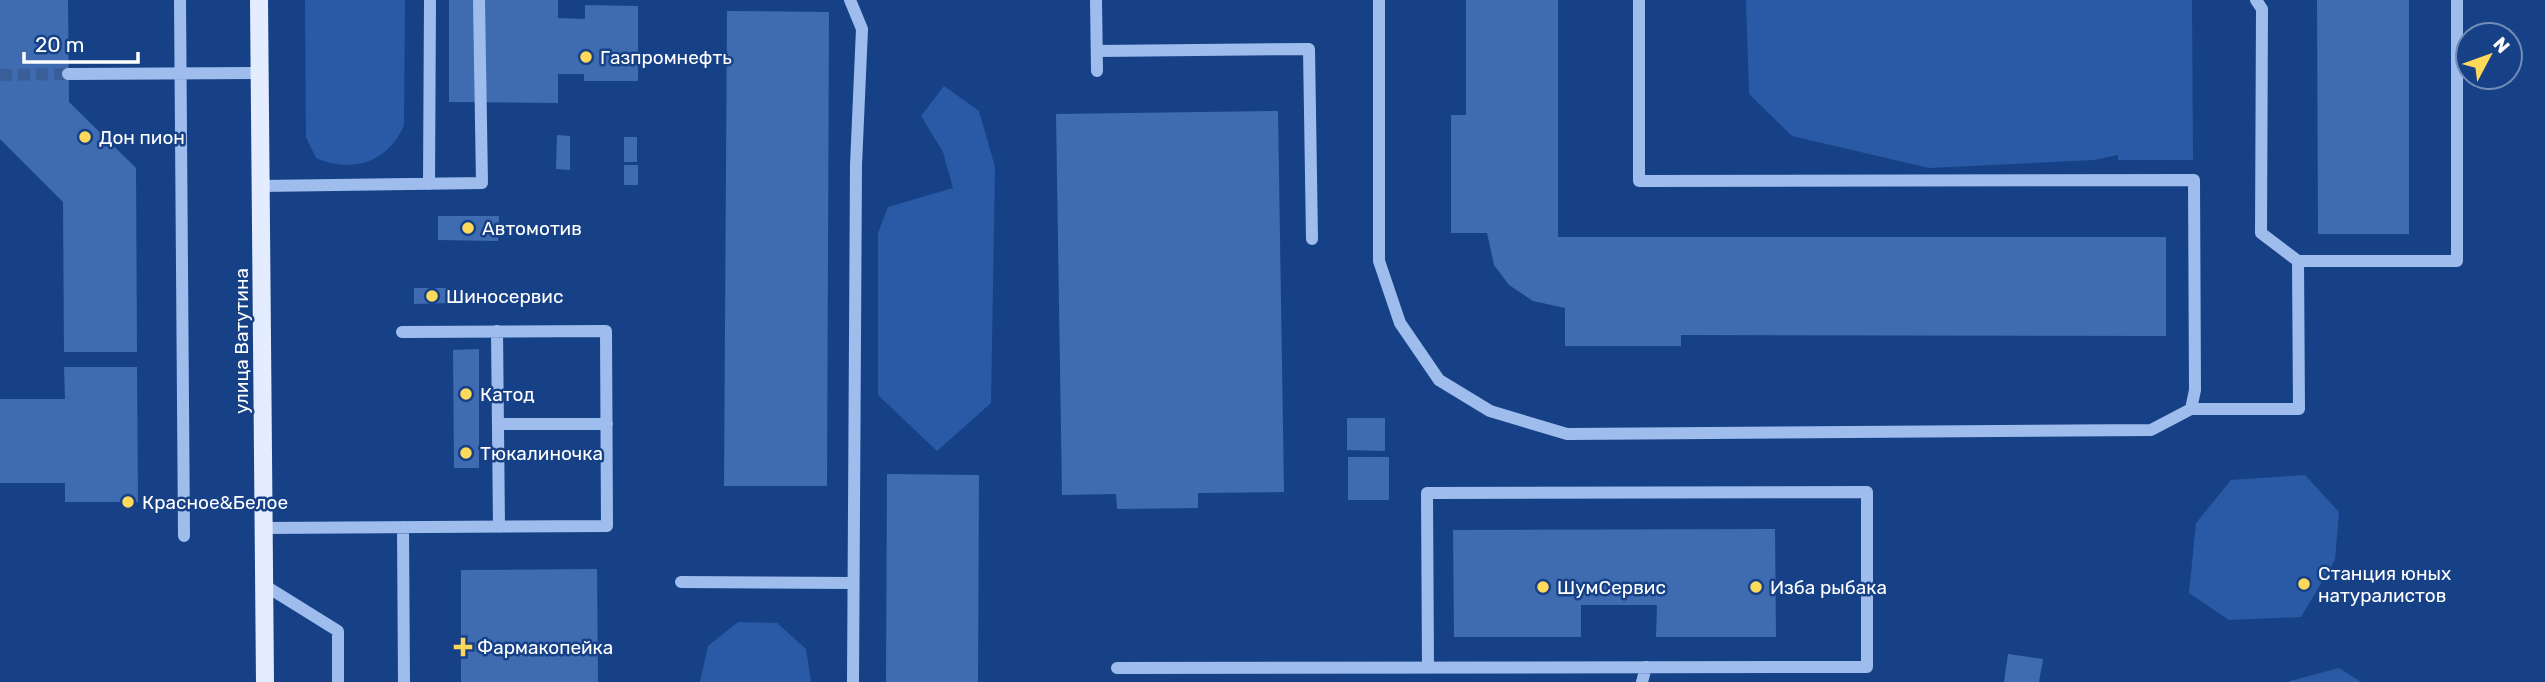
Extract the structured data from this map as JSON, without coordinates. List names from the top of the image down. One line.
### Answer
{"streets":{"main road":["улица Ватутина"]},"places":{"other":["Газпромнефть","Дон пион","Автомотив","Шиносервис","Катод","Тюкалиночка","Красное&Белое","Станция юных натуралистов","ШумСервис","Изба рыбака"],"health":["Фармакопейка"]},"scale_bar":"20 m","north":"top right"}
